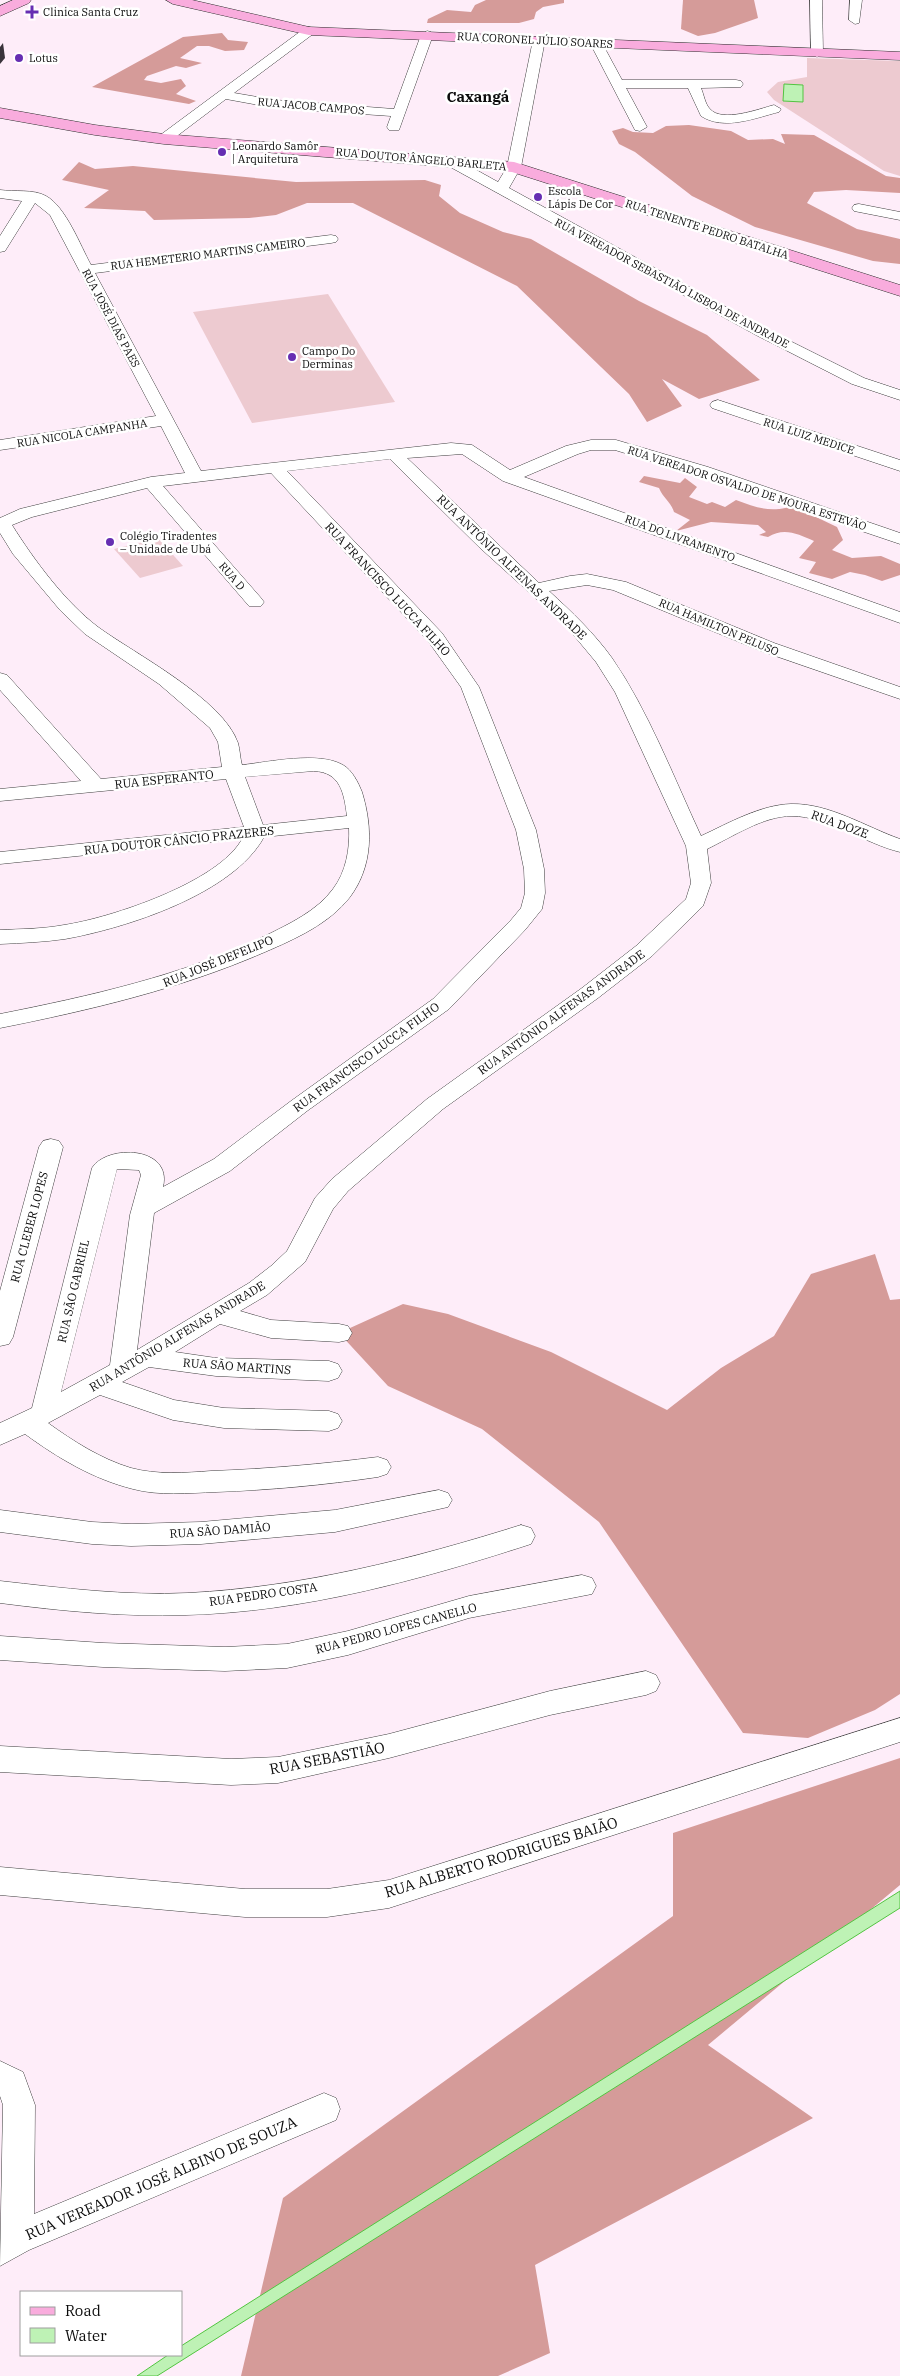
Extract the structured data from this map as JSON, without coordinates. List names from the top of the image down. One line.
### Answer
{"streets":{"street":["RUA CORONEL JÚLIO SOARES","RUA JACOB CAMPOS","RUA DOUTOR ÂNGELO BARLETA","RUA TENENTE PEDRO BATALHA","RUA HEMETERIO MARTINS CAMEIRO","RUA VEREADOR SEBASTIÃO LISBOA DE ANDRADE","RUA JOSÉ DIAS PAES","RUA NICOLA CAMPANHA","RUA LUIZ MEDICE","RUA VEREADOR OSVALDO DE MOURA ESTEVÃO","RUA DO LIVRAMENTO","RUA ANTÔNIO ALFENAS ANDRADE","RUA D","RUA FRANCISCO LUCCA FILHO","RUA HAMILTON PELUSO","RUA ESPERANTO","RUA DOZE","RUA DOUTOR CÂNCIO PRAZERES","RUA JOSÉ DEFELIPO","RUA CLEBER LOPES","RUA SÃO GABRIEL","RUA SÃO MARTINS","RUA SÃO DAMIÃO","RUA PEDRO COSTA","RUA PEDRO LOPES CANELLO","RUA SEBASTIÃO","RUA ALBERTO RODRIGUES BAIÃO","RUA VEREADOR JOSÉ ALBINO DE SOUZA"]},"crossings":[["RUA DOUTOR ÂNGELO BARLETA","RUA TENENTE PEDRO BATALHA"],["RUA DOUTOR ÂNGELO BARLETA","RUA VEREADOR SEBASTIÃO LISBOA DE ANDRADE"],["RUA HEMETERIO MARTINS CAMEIRO","RUA JOSÉ DIAS PAES"],["RUA JOSÉ DIAS PAES","RUA NICOLA CAMPANHA"],["RUA VEREADOR OSVALDO DE MOURA ESTEVÃO","RUA DO LIVRAMENTO"],["RUA DO LIVRAMENTO","RUA ANTÔNIO ALFENAS ANDRADE"],["RUA ANTÔNIO ALFENAS ANDRADE","RUA HAMILTON PELUSO"],["RUA ANTÔNIO ALFENAS ANDRADE","RUA DOZE"],["RUA ANTÔNIO ALFENAS ANDRADE","RUA SÃO GABRIEL"],["RUA ANTÔNIO ALFENAS ANDRADE","RUA SÃO MARTINS"],["RUA FRANCISCO LUCCA FILHO","RUA SÃO GABRIEL"],["RUA ESPERANTO","RUA JOSÉ DEFELIPO"],["RUA DOUTOR CÂNCIO PRAZERES","RUA JOSÉ DEFELIPO"]],"districts":["Caxangá"],"places":{"health":["Clinica Santa Cruz"],"other":["Lotus","Leonardo Samôr | Arquitetura","Escola Lápis De Cor","Campo Do Derminas","Colégio Tiradentes – Unidade de Ubá"]},"legend":["Road","Water"]}
